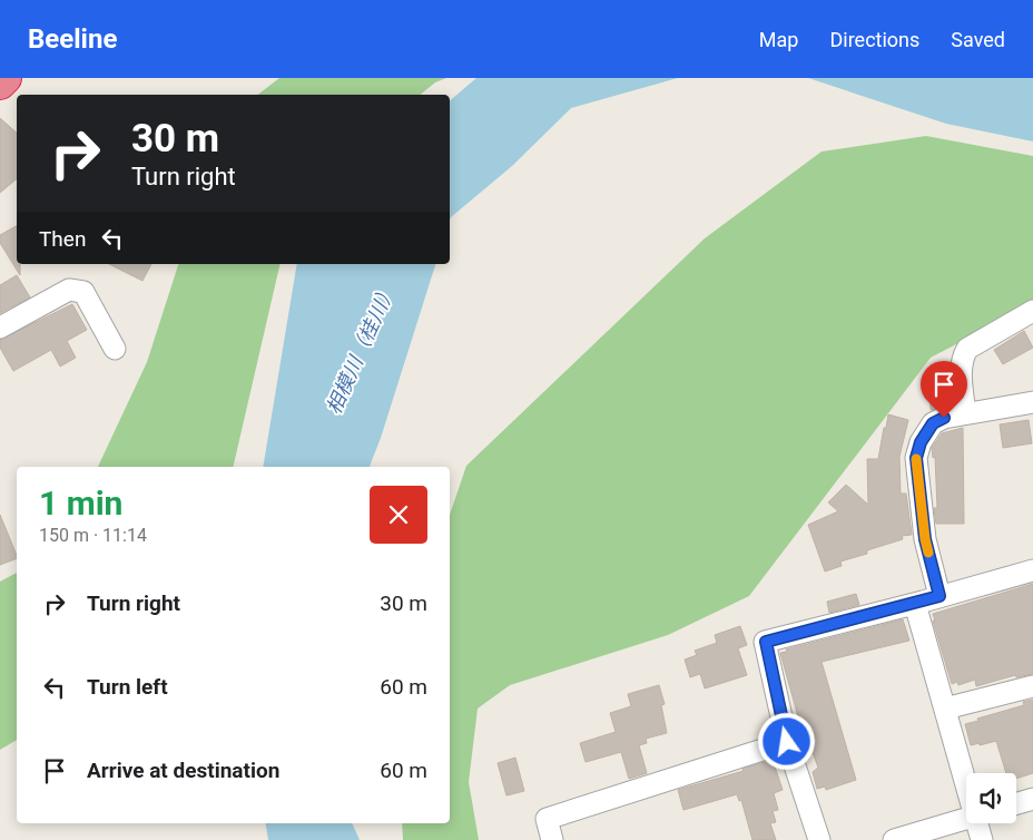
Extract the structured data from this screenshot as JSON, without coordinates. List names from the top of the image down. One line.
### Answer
{"water":["相模川（桂川）"],"page":{"header":"Beeline","nav":["Map","Directions","Saved"],"turn":["30 m","Turn right"],"then":"Then","heading":["1 min","150 m · 11:14"],"list":[{"name":"Turn right","value":"30 m"},{"name":"Turn left","value":"60 m"},{"name":"Arrive at destination","value":"60 m"}]}}
